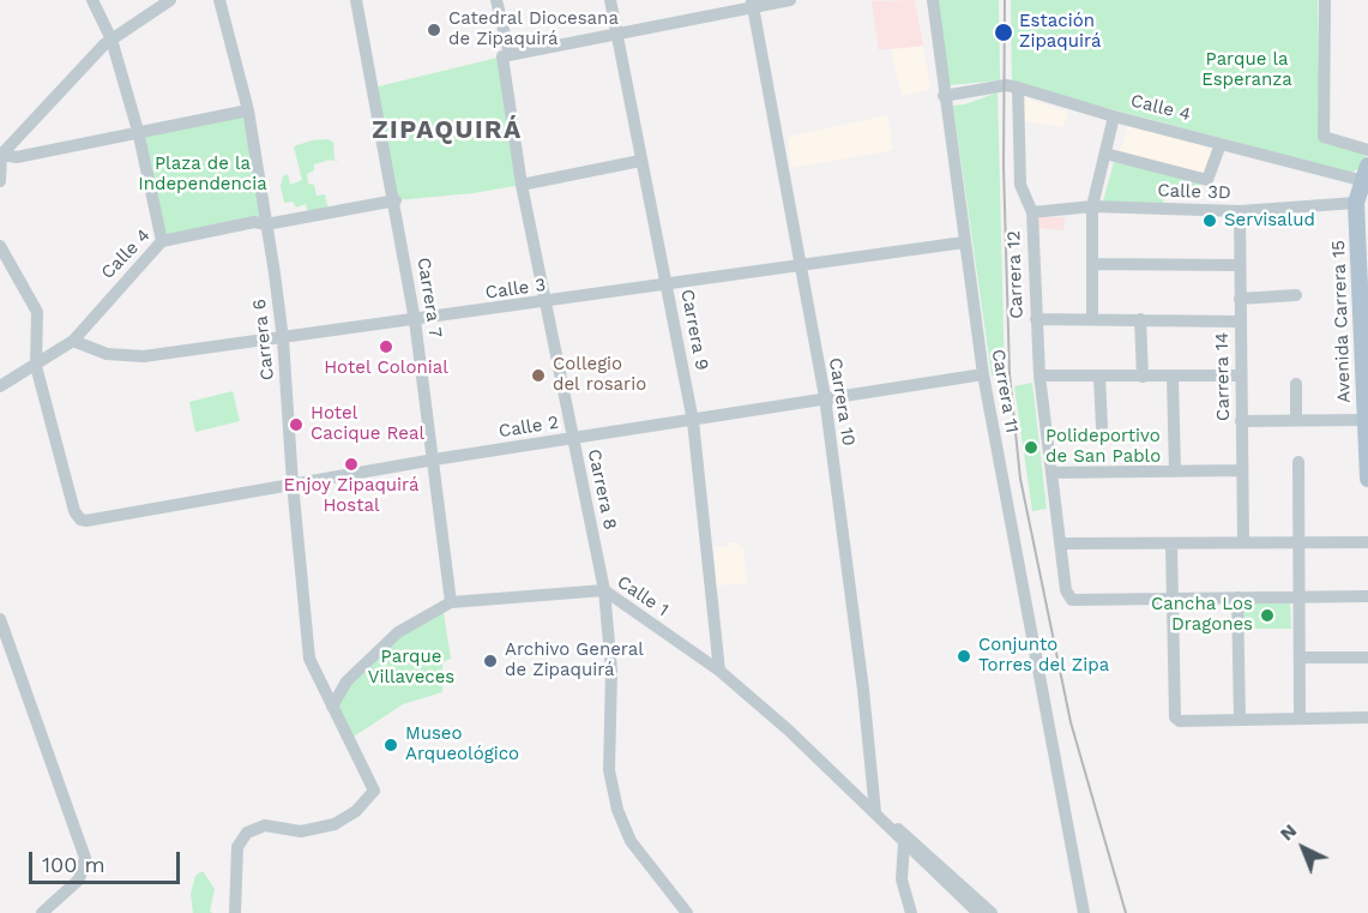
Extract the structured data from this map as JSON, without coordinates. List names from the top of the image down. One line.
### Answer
{"streets":{"main road":["Avenida Carrera 15"],"street":["Calle 4","Calle 3D","Carrera 12","Calle 3","Carrera 7","Carrera 9","Carrera 6","Carrera 14","Carrera 11","Carrera 10","Calle 2","Carrera 8","Calle 1"]},"crossings":[["Calle 4","Carrera 12"],["Calle 4","Calle 3"],["Calle 4","Carrera 7"],["Calle 4","Avenida Carrera 15"],["Calle 4","Carrera 6"],["Calle 4","Carrera 11"],["Calle 4","Calle 2"],["Calle 3D","Carrera 12"],["Calle 3D","Avenida Carrera 15"],["Calle 3D","Carrera 14"],["Calle 3","Carrera 7"],["Calle 3","Carrera 9"],["Calle 3","Carrera 6"],["Calle 3","Carrera 11"],["Calle 3","Carrera 10"],["Calle 3","Carrera 8"],["Carrera 7","Calle 2"],["Carrera 7","Calle 1"],["Carrera 9","Calle 2"],["Carrera 9","Calle 1"],["Carrera 6","Calle 2"],["Carrera 6","Calle 1"],["Carrera 11","Calle 2"],["Carrera 10","Calle 2"],["Carrera 10","Calle 1"],["Calle 2","Carrera 8"],["Carrera 8","Calle 1"]],"districts":["ZIPAQUIRÁ"],"parks":["Parque la Esperanza","Plaza de la Independencia","Parque Villaveces"],"places":["Catedral Diocesana de Zipaquirá","Estación Zipaquirá","Servisalud","Hotel Colonial","Collegio del rosario","Hotel Cacique Real","Polideportivo de San Pablo","Enjoy Zipaquirá Hostal","Cancha Los Dragones","Conjunto Torres del Zipa","Archivo General de Zipaquirá","Museo Arqueológico"],"scale_bar":"100 m","north":"top left"}
